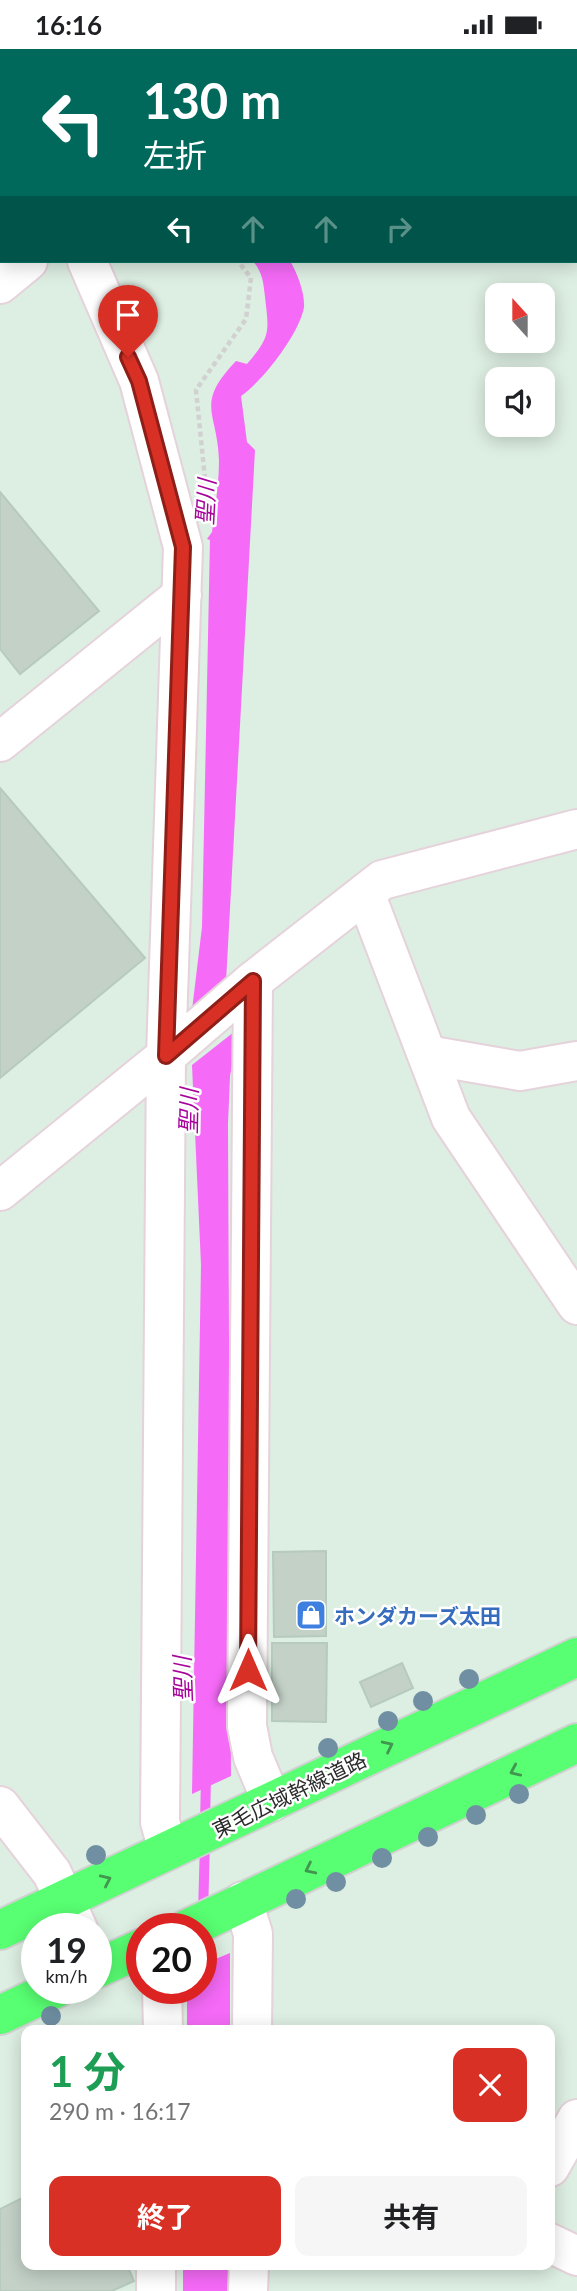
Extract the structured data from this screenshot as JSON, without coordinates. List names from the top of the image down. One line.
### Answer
{"streets":{"highway":["東毛広域幹線道路"]},"water":["聖川"],"places":{"shop":["ホンダカーズ太田"]},"north":"top","page":{"status":"16:16","turn":["130 m","左折"],"speed":"19 km/h","limit":"20","heading":["1 分","290 m · 16:17"],"buttons":["終了","共有"]}}
